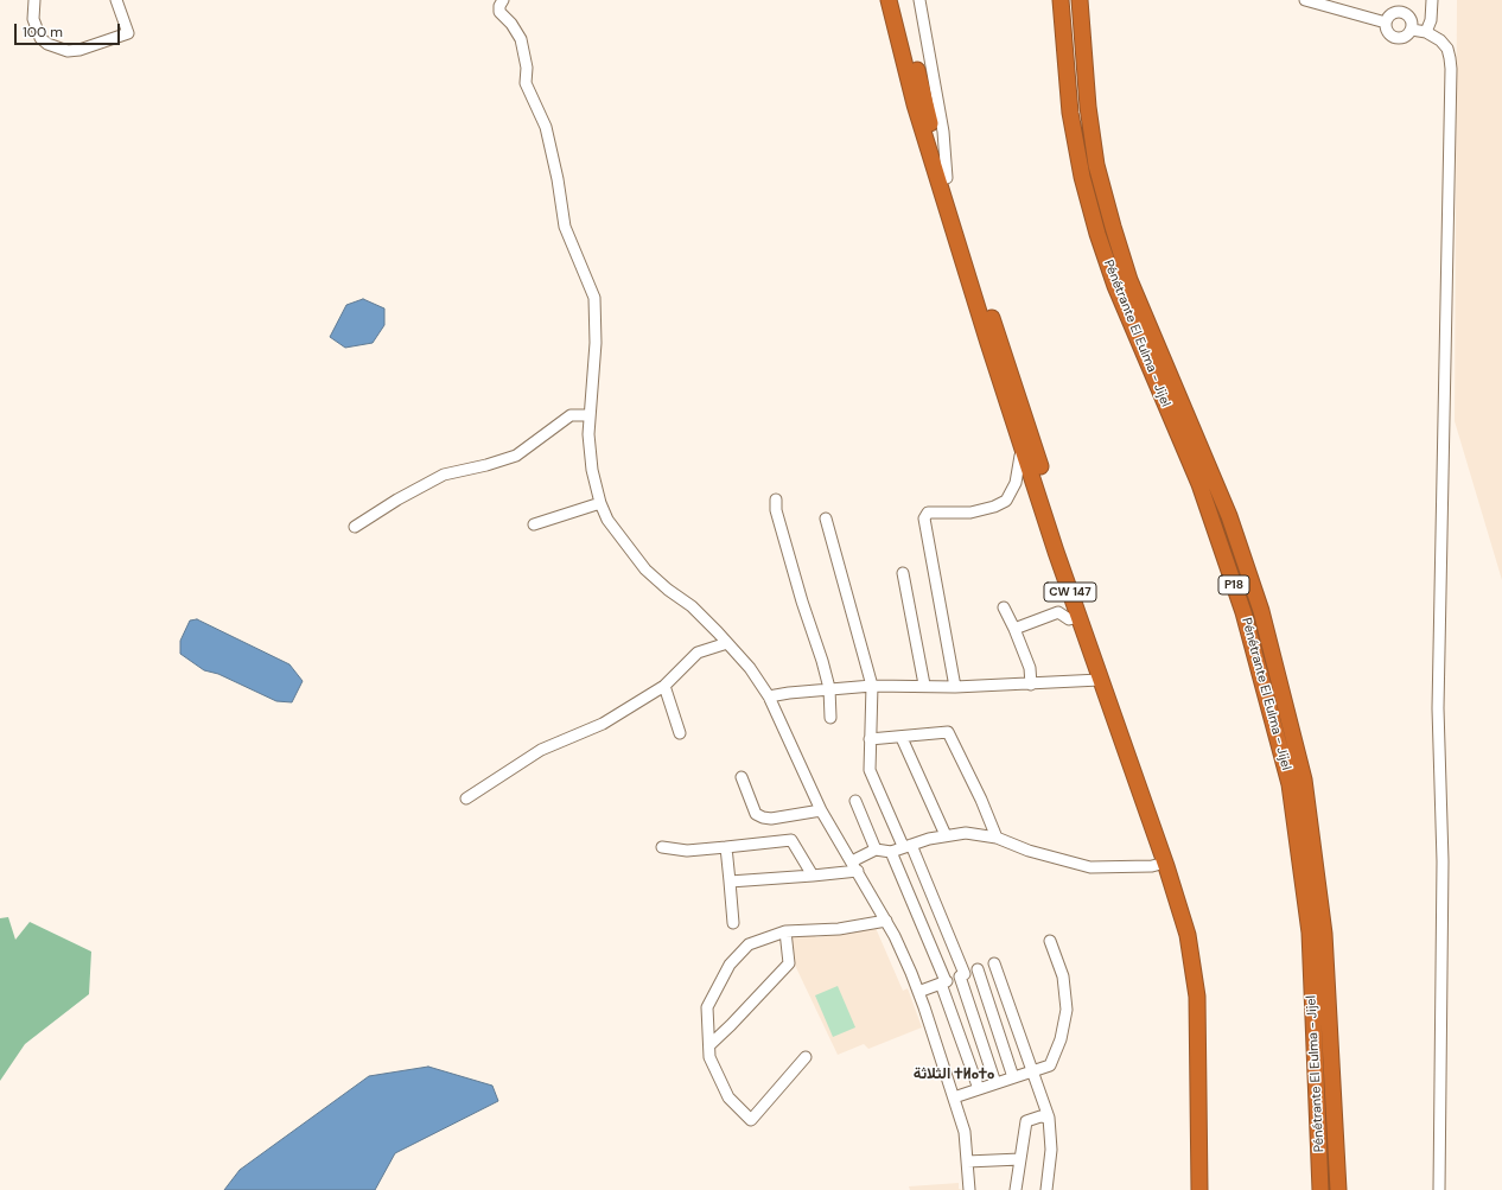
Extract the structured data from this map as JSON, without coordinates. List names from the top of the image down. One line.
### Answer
{"streets":{"highway":["Pénétrante El Eulma - Jijel","P18","CW 147"]},"districts":["الثلاثة ⵜⵍⴰⵜⴰ"],"scale_bar":"100 m"}
